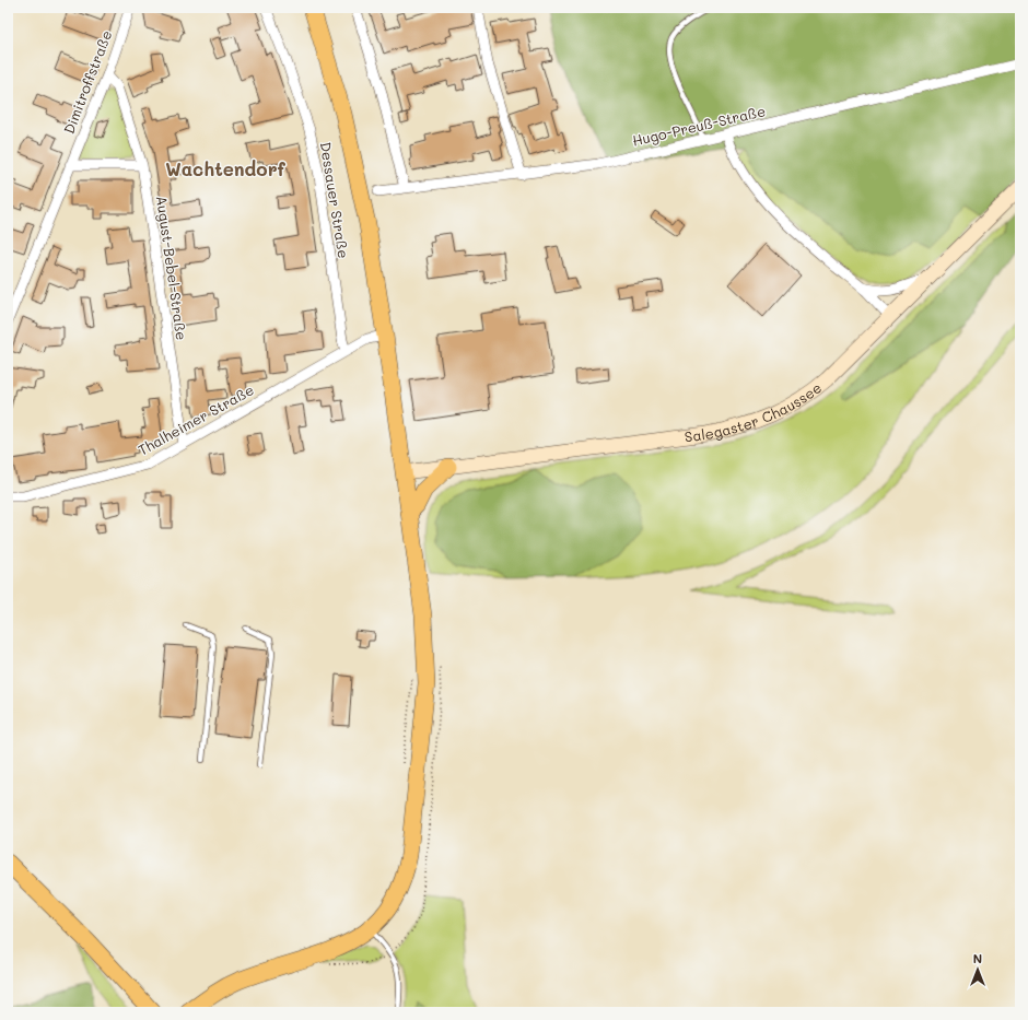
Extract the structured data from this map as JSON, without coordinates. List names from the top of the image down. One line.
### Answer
{"streets":{"main road":["Salegaster Chaussee"],"street":["Dimitroffstraße","Hugo-Preuß-Straße","Dessauer Straße","August-Bebel-Straße","Thalheimer Straße"]},"crossings":[["Dimitroffstraße","August-Bebel-Straße"],["Dessauer Straße","Thalheimer Straße"],["August-Bebel-Straße","Thalheimer Straße"]],"districts":["Wachtendorf"],"north":"top"}
